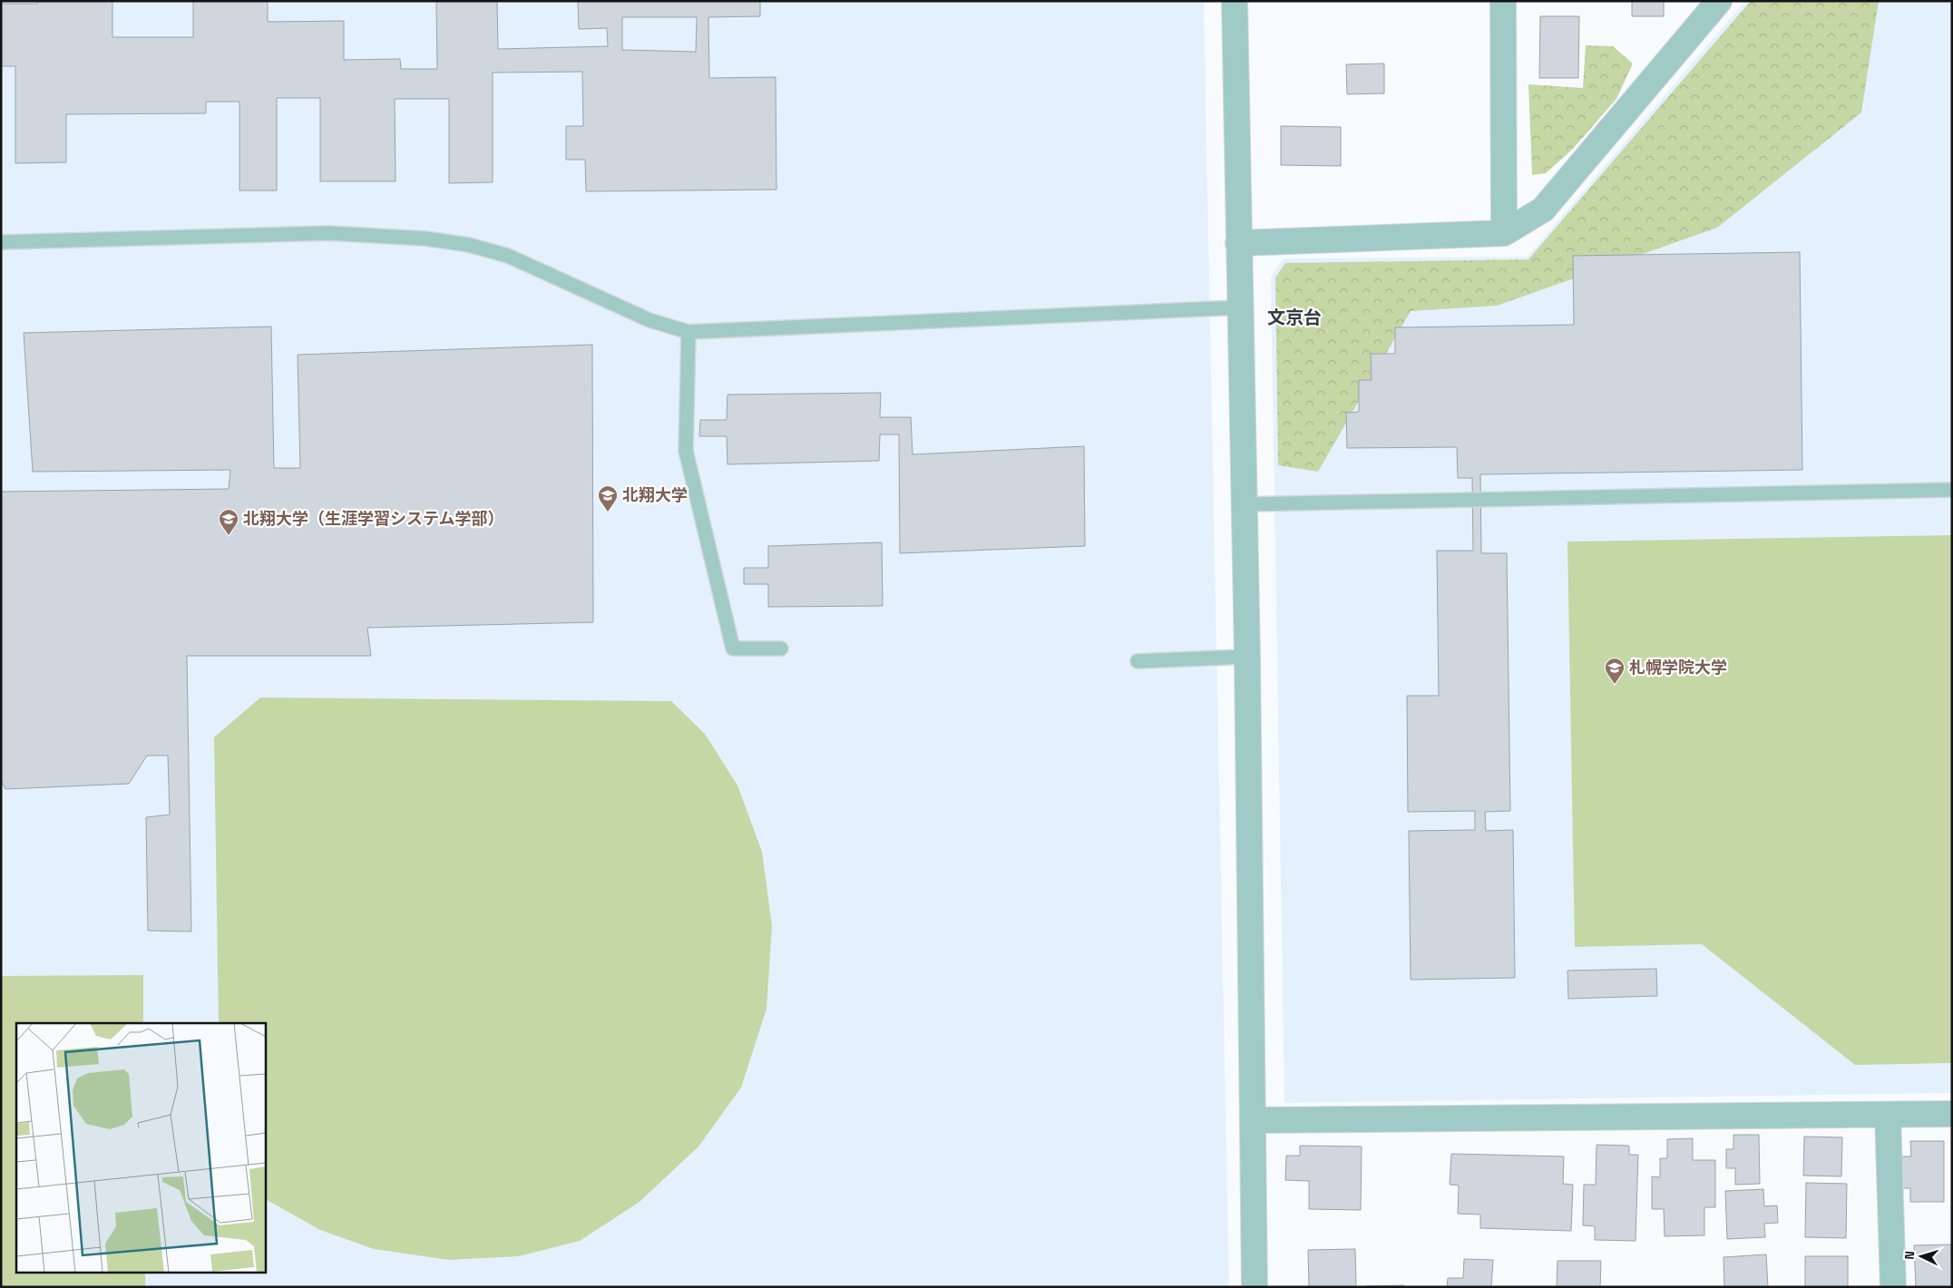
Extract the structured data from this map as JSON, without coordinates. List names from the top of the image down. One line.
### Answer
{"districts":["文京台"],"places":{"school or university":["北翔大学","北翔大学（生涯学習システム学部）","札幌学院大学"]},"north":"left"}
